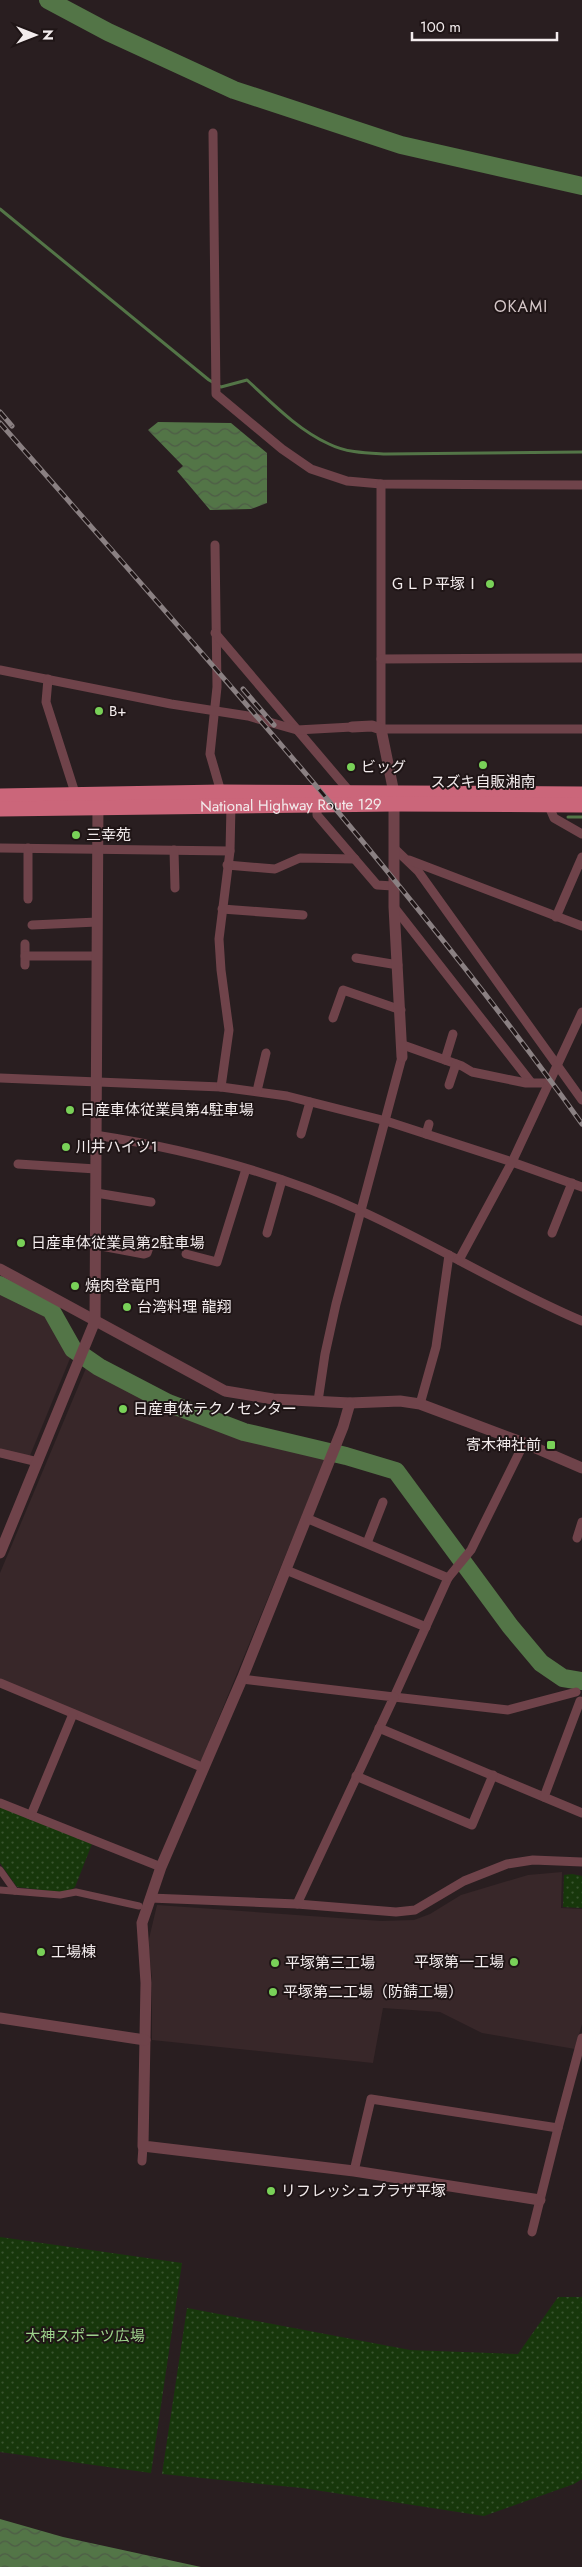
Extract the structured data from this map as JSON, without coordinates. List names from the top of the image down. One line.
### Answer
{"streets":{"highway":["National Highway Route 129"]},"districts":["OKAMI"],"parks":["大神スポーツ広場"],"places":{"other":["ＧＬＰ平塚Ⅰ","B+","スズキ自販湘南","ビッグ","三幸苑","日産車体従業員第4駐車場","川井ハイツ1","日産車体従業員第2駐車場","焼肉登竜門","台湾料理 龍翔","日産車体テクノセンター","工場棟","平塚第一工場","平塚第三工場","平塚第二工場（防錆工場）","リフレッシュプラザ平塚"],"transit":["寄木神社前"]},"scale_bar":"100 m","north":"right"}
